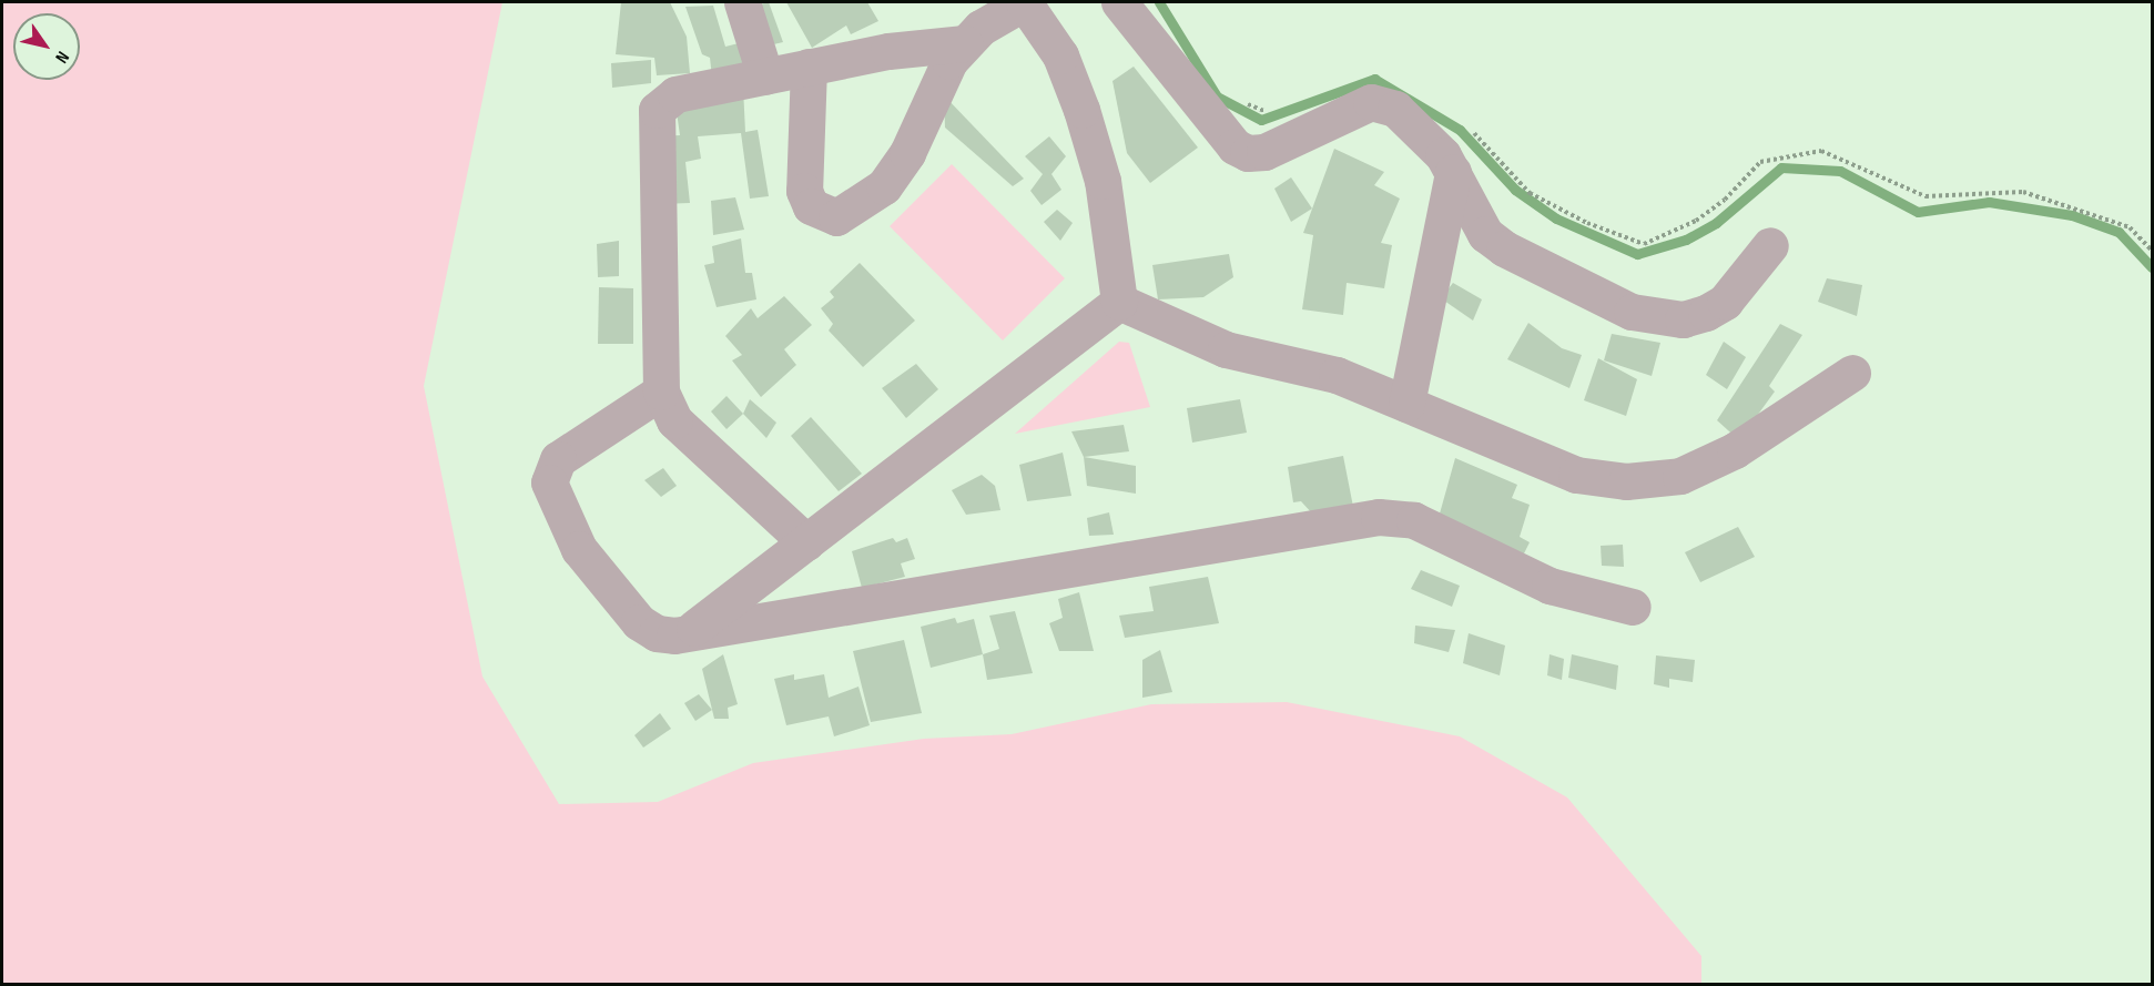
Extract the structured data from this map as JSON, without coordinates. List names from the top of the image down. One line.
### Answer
{"north":"bottom right"}
